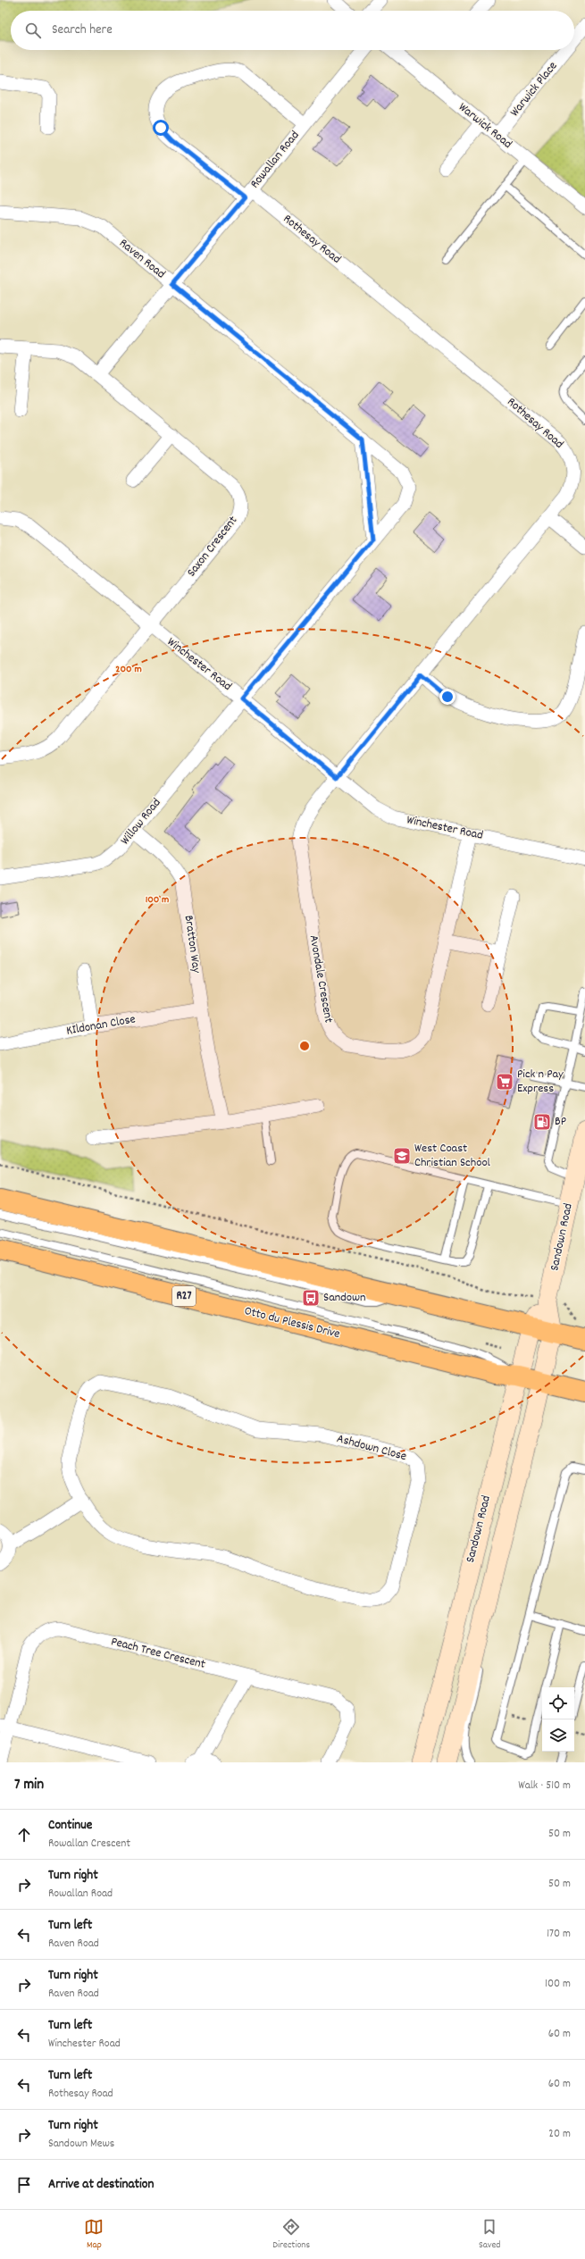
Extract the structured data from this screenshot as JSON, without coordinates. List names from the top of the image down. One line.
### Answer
{"streets":{"main road":["Sandown Road","R27","Otto du Plessis Drive"],"street":["Warwick Place","Warwick Road","Rowallan Road","Rothesay Road","Raven Road","Saxon Crescent","Winchester Road","Willow Road","Bratton Way","Avondale Crescent","KIldonan Close","Ashdown Close","Peach Tree Crescent"]},"crossings":[["Warwick Place","Warwick Road"],["Rowallan Road","Rothesay Road"],["Rowallan Road","Raven Road"],["Rowallan Road","Saxon Crescent"],["Rothesay Road","Winchester Road"],["Rothesay Road","Avondale Crescent"],["Raven Road","Winchester Road"],["Raven Road","Willow Road"],["Saxon Crescent","Winchester Road"],["Winchester Road","Willow Road"],["Winchester Road","Avondale Crescent"],["Willow Road","Bratton Way"],["Bratton Way","KIldonan Close"],["Sandown Road","Otto du Plessis Drive"]],"places":{"supermarket":["Pick n Pay Express"],"fuel station":["BP"],"school or university":["West Coast Christian School"],"bus stop":["Sandown"]},"page":{"search":"Search here","heading":["7 min","Walk · 510 m"],"list":[["Continue","Rowallan Crescent","50 m"],["Turn right","Rowallan Road","50 m"],["Turn left","Raven Road","170 m"],["Turn right","Raven Road","100 m"],["Turn left","Winchester Road","60 m"],["Turn left","Rothesay Road","60 m"],["Turn right","Sandown Mews","20 m"],"Arrive at destination"],"nav":["Map","Directions","Saved"]},"rings":["200 m","100 m"]}
